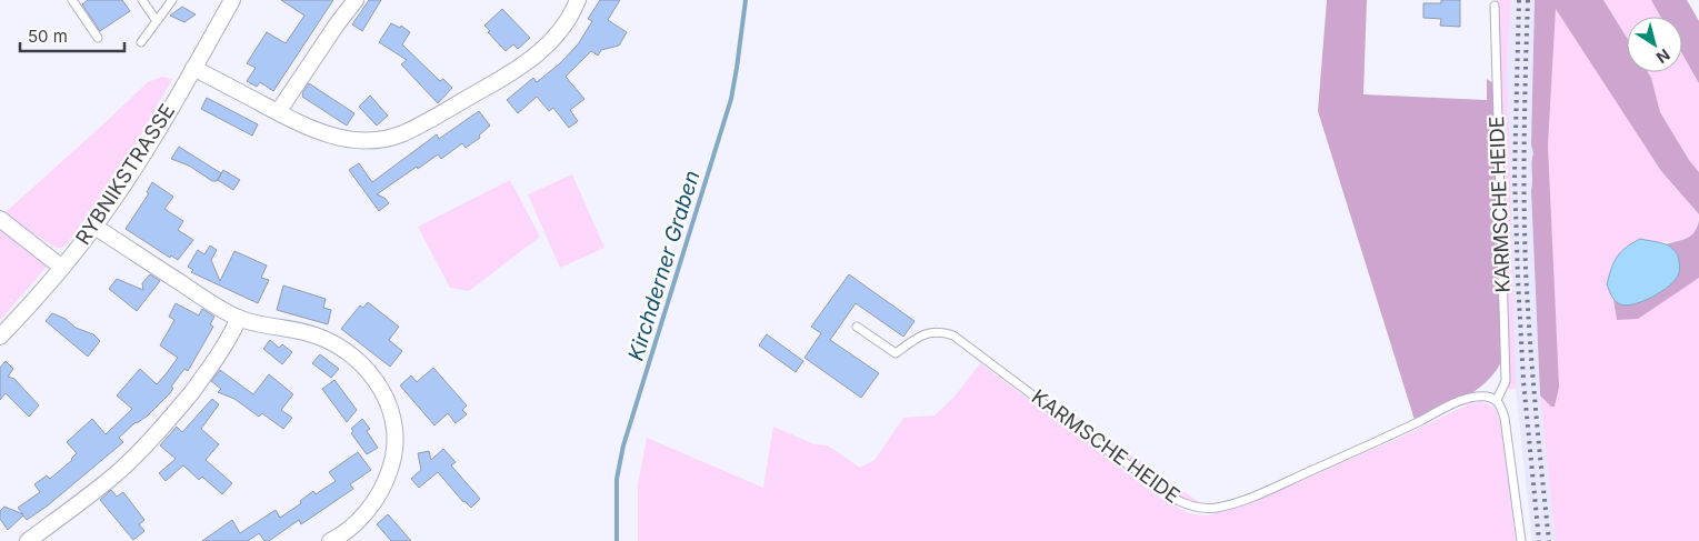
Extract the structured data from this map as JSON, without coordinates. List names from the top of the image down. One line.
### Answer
{"streets":{"street":["RYBNIKSTRASSE"],"lane":["KARMSCHE HEIDE"]},"water":["Kirchderner Graben"],"scale_bar":"50 m","north":"bottom right"}
